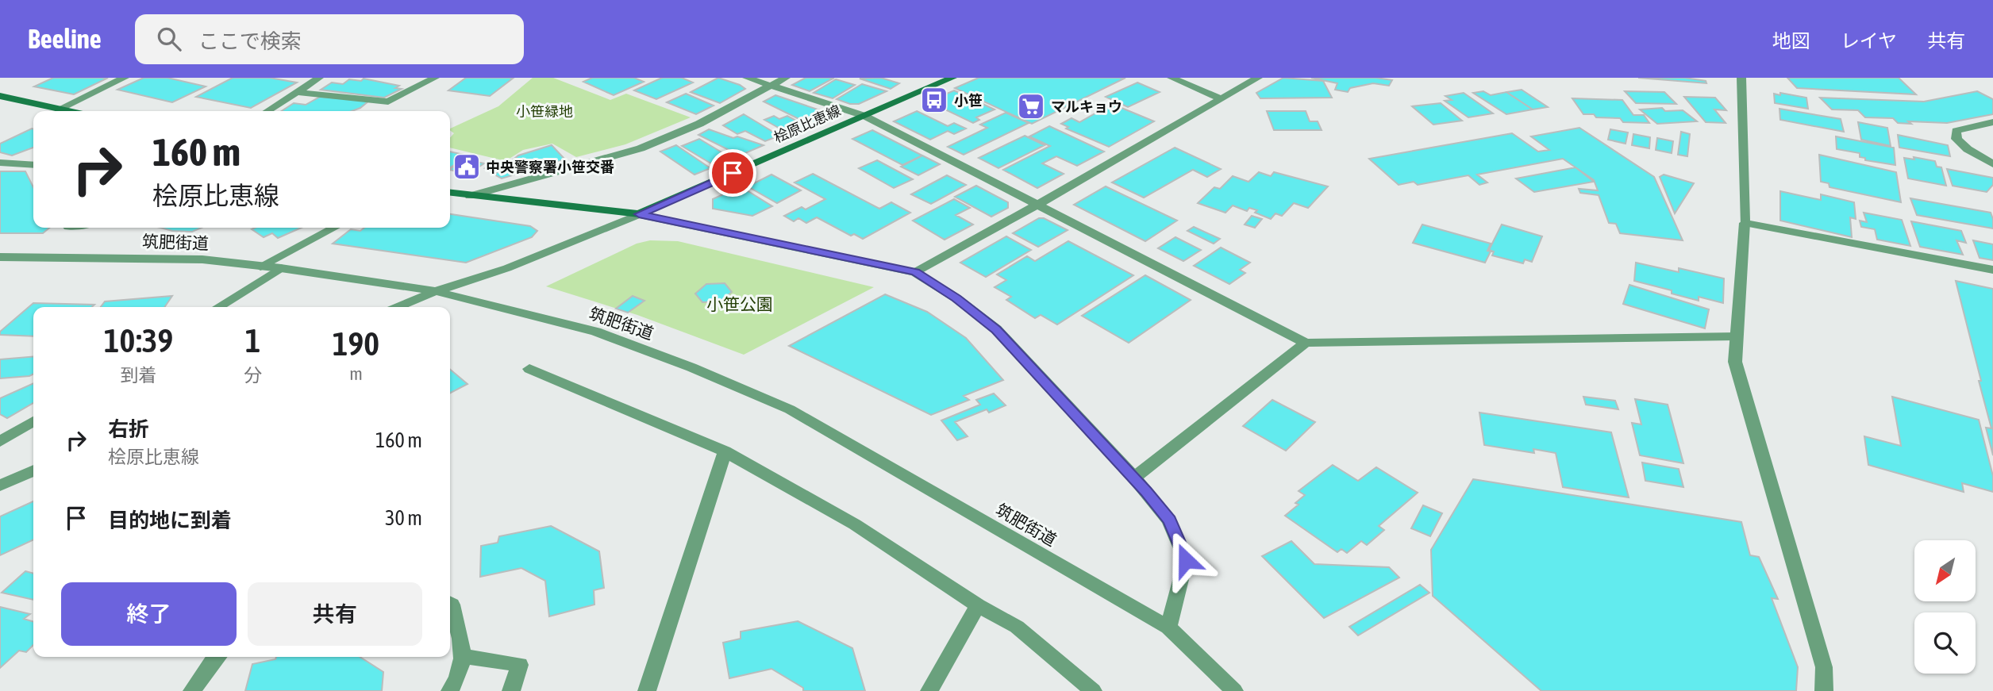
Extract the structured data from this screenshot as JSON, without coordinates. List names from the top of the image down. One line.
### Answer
{"streets":{"main road":["桧原比恵線"],"street":["筑肥街道"]},"parks":["小笹緑地","小笹公園"],"places":{"bus stop":["小笹"],"supermarket":["マルキョウ"],"public building":["中央警察署小笹交番"]},"north":"bottom left","page":{"header":"Beeline","search":"ここで検索","nav":["地図","レイヤ","共有"],"turn":["160 m","桧原比恵線"],"eta":["10:39","到着","1","分","190","m"],"list":[{"name":"右折","note":"桧原比恵線","value":"160 m"},{"name":"目的地に到着","value":"30 m"}],"buttons":["終了","共有"]}}
